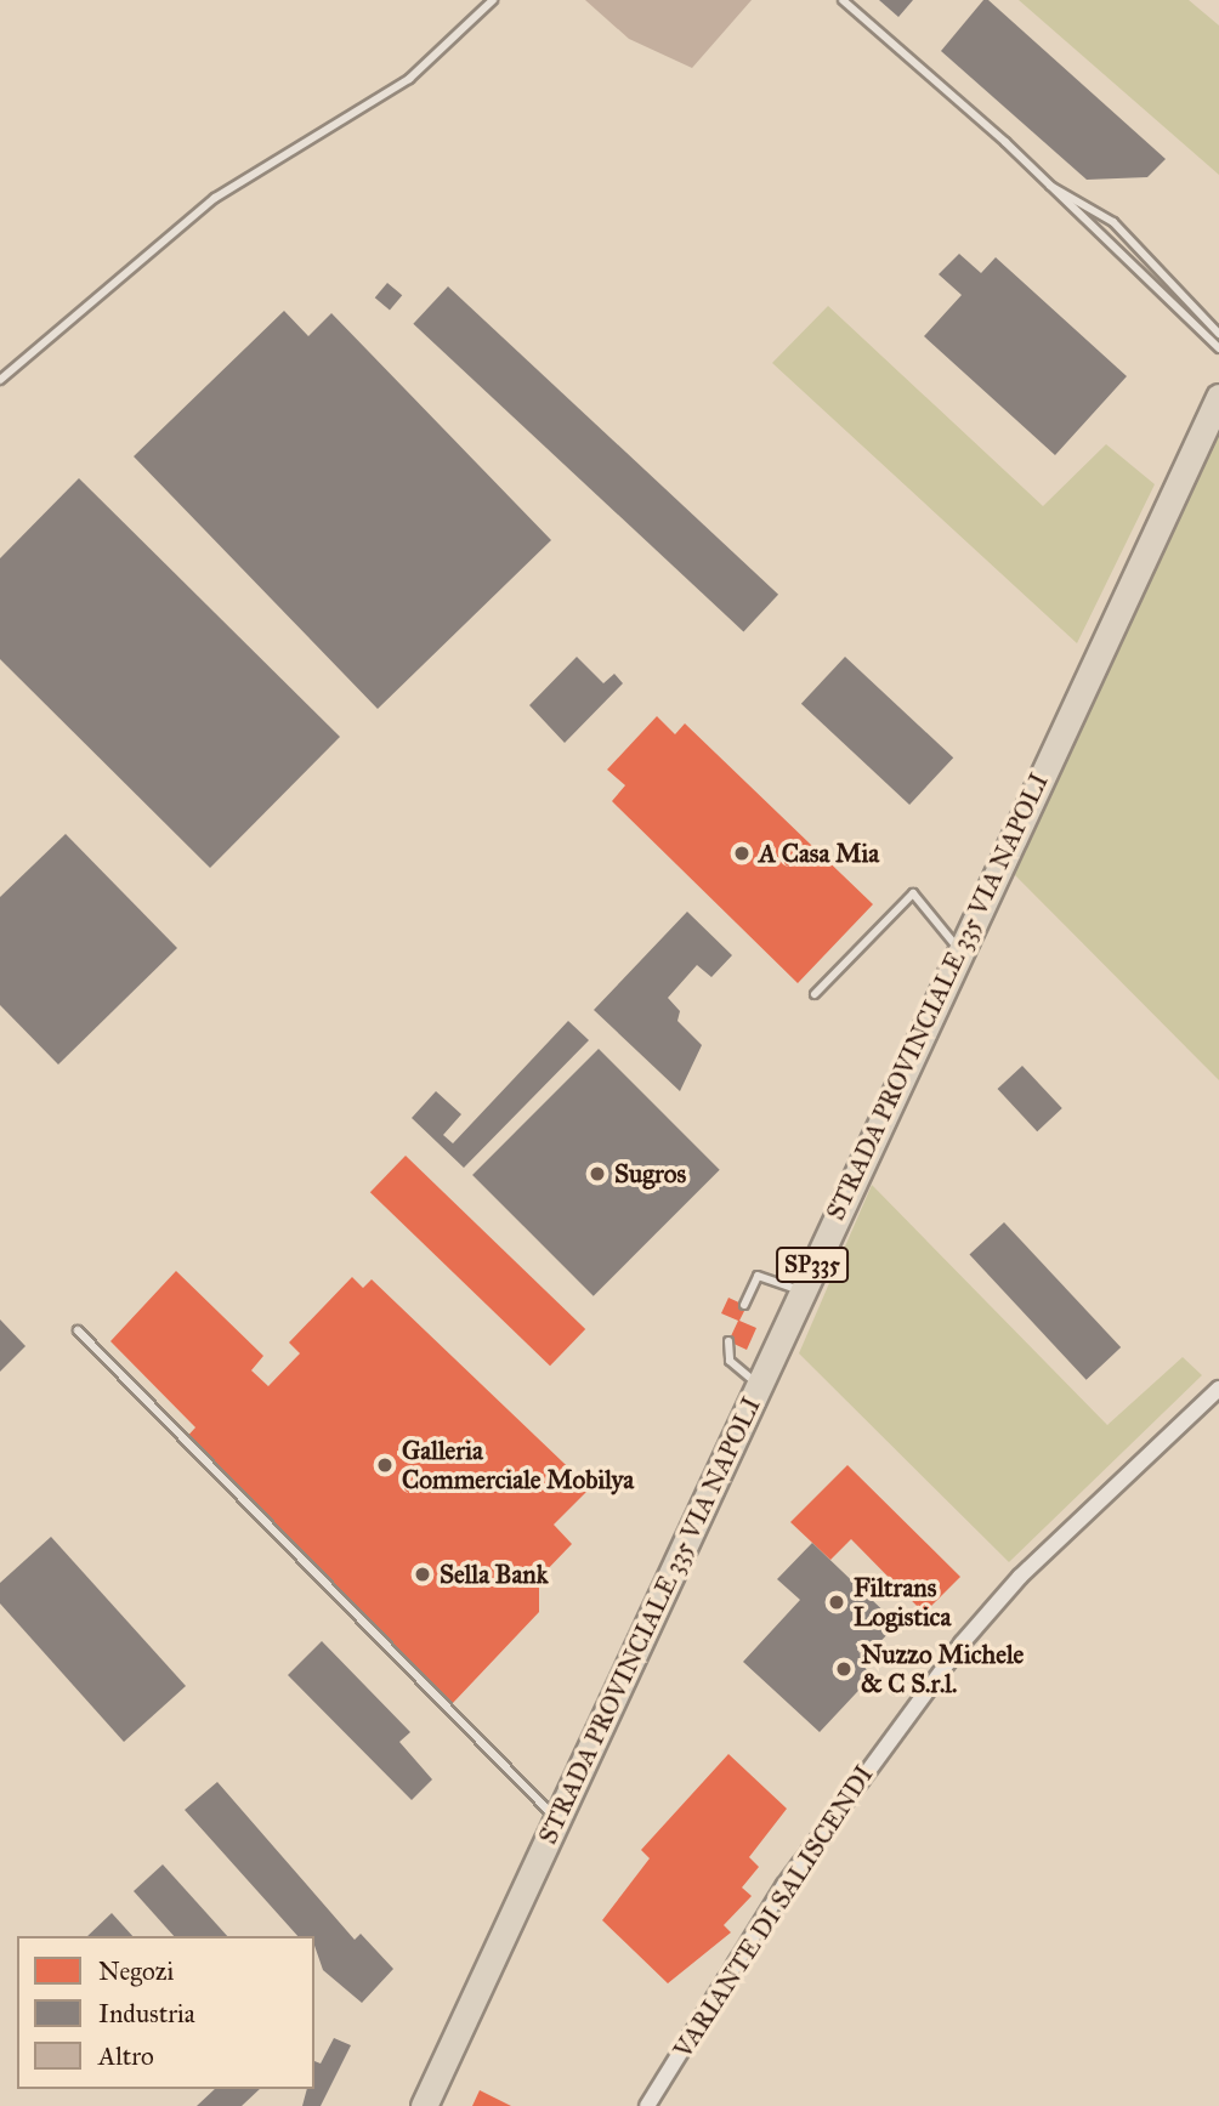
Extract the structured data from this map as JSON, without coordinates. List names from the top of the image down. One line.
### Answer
{"streets":{"main road":["STRADA PROVINCIALE 335 VIA NAPOLI","SP335"],"street":["VARIANTE DI SALISCENDI"]},"places":["A Casa Mia","Sugros","Galleria Commerciale Mobilya","Sella Bank","Filtrans Logistica","Nuzzo Michele & C S.r.l."],"legend":["Negozi","Industria","Altro"]}
